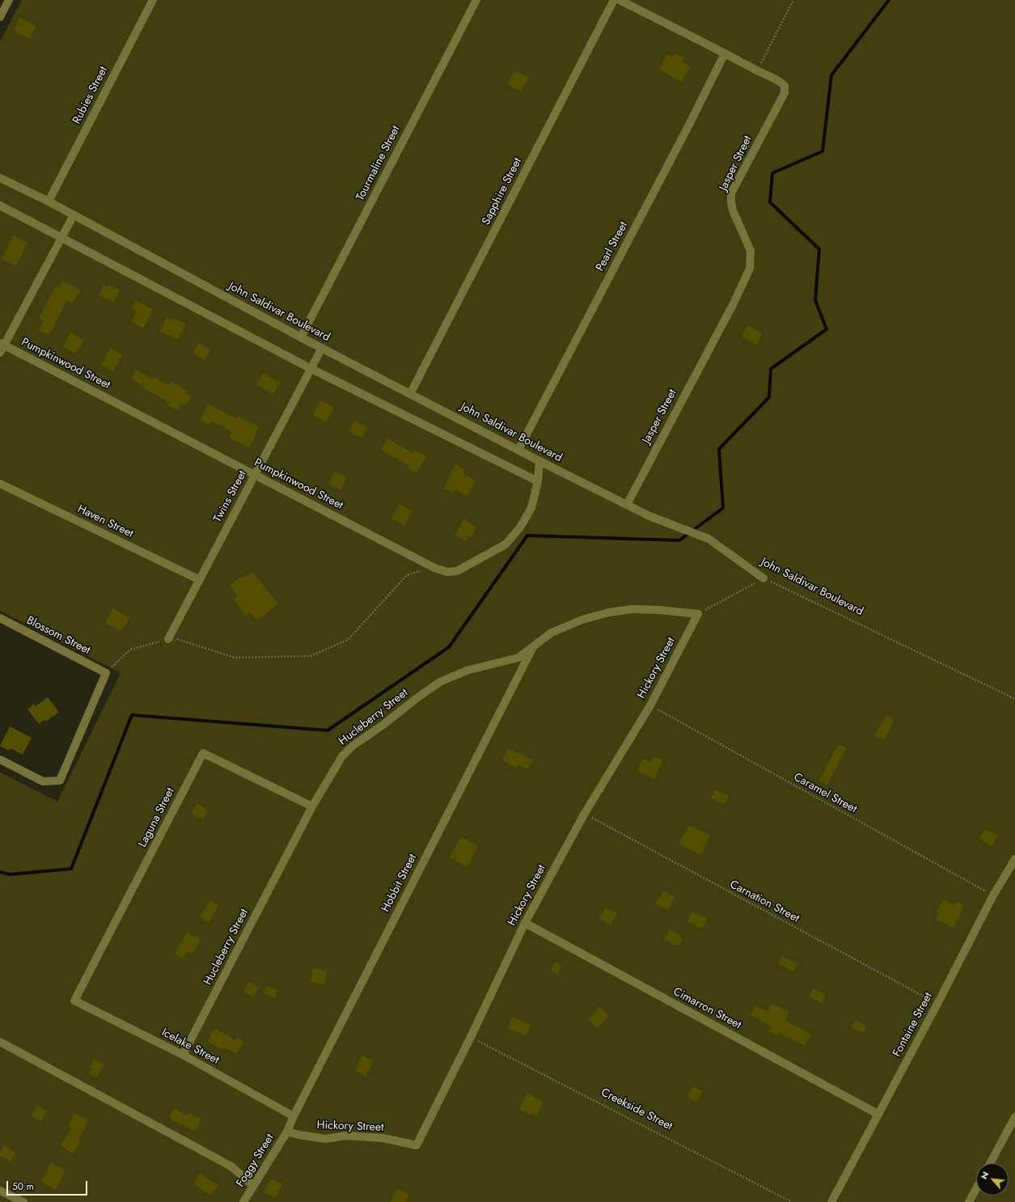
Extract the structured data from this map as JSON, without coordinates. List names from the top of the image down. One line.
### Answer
{"streets":{"street":["Rubies Street","Tourmaline Street","Jasper Street","Sapphire Street","Pearl Street","John Saldivar Boulevard","Pumpkinwood Street","Twins Street","Haven Street","Blossom Street","Hickory Street","Hucleberry Street","Laguna Street","Hobbit Street","Cimarron Street","Fontaine Street","Icelake Street","Foggy Street"],"path":["Caramel Street","Carnation Street","Creekside Street"]},"crossings":[["Rubies Street","John Saldivar Boulevard"],["Tourmaline Street","John Saldivar Boulevard"],["Jasper Street","Pearl Street"],["Jasper Street","John Saldivar Boulevard"],["Sapphire Street","John Saldivar Boulevard"],["Pearl Street","John Saldivar Boulevard"],["John Saldivar Boulevard","Pumpkinwood Street"],["John Saldivar Boulevard","Twins Street"],["Pumpkinwood Street","Twins Street"],["Twins Street","Haven Street"],["Hickory Street","Hucleberry Street"],["Hickory Street","Caramel Street"],["Hickory Street","Hobbit Street"],["Hickory Street","Carnation Street"],["Hickory Street","Cimarron Street"],["Hickory Street","Creekside Street"],["Hickory Street","Foggy Street"],["Hucleberry Street","Laguna Street"],["Hucleberry Street","Hobbit Street"],["Hucleberry Street","Icelake Street"],["Caramel Street","Fontaine Street"],["Laguna Street","Icelake Street"],["Hobbit Street","Icelake Street"],["Hobbit Street","Foggy Street"],["Carnation Street","Fontaine Street"],["Cimarron Street","Fontaine Street"]],"scale_bar":"50 m","north":"top left"}
